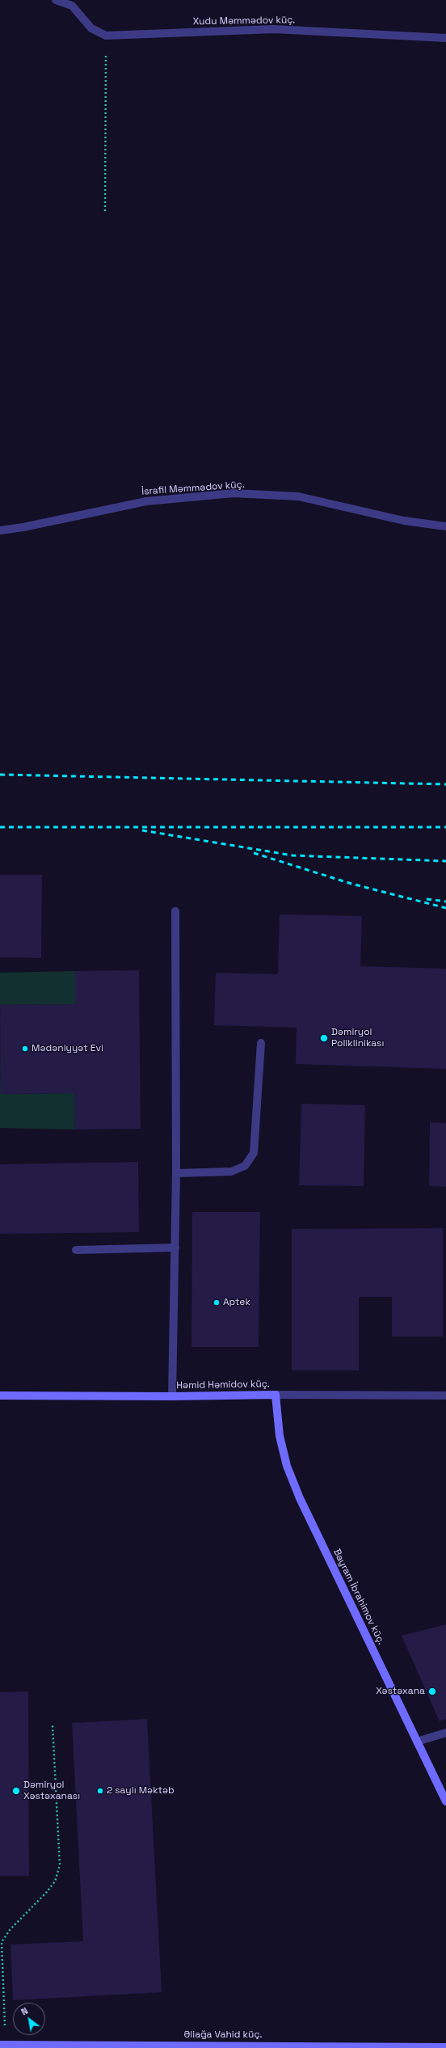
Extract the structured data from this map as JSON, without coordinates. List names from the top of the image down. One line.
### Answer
{"streets":{"main road":["Həmid Həmidov küç.","Bayram İbrahimov küç.","Əliağa Vahid küç."],"street":["Xudu Məmmədov küç.","İsrafil Məmmədov küç."]},"crossings":[["Həmid Həmidov küç.","Bayram İbrahimov küç."]],"places":["Dəmiryol Poliklinikası","Mədəniyyət Evi","Aptek","Xəstəxana","Dəmiryol Xəstəxanası","2 saylı Məktəb"],"north":"top left"}
